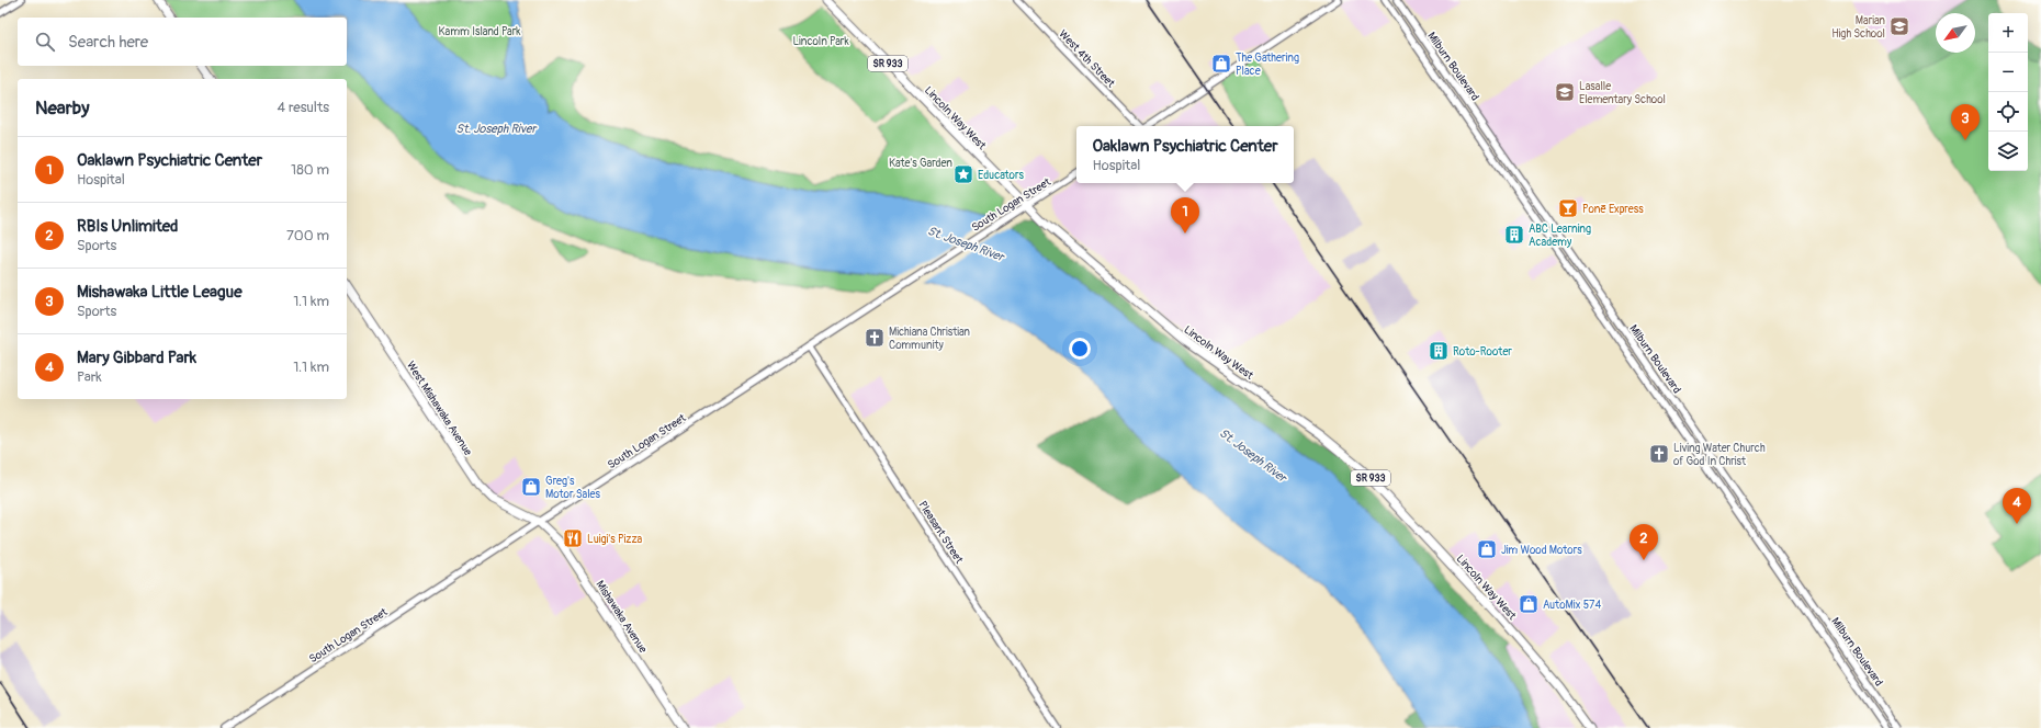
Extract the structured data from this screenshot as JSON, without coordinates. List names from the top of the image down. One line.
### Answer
{"streets":{"main road":["SR 933","Lincoln Way West","West Mishawaka Avenue","Mishawaka Avenue"],"street":["West 4th Street","Milburn Boulevard","South Logan Street","Pleasant Street"]},"crossings":[["Lincoln Way West","South Logan Street"],["South Logan Street","West Mishawaka Avenue"],["South Logan Street","Pleasant Street"],["South Logan Street","Mishawaka Avenue"],["West Mishawaka Avenue","Mishawaka Avenue"]],"water":["St. Joseph River"],"parks":["Kamm Island Park","Lincoln Park","Kate's Garden"],"places":{"school or university":["Marian High School","Lasalle Elementary School"],"shop":["The Gathering Place","Greg's Motor Sales","Jim Wood Motors","AutoMix 574"],"place":["Educators"],"bar":["Ponē Express"],"building":["ABC Learning Academy","Roto-Rooter"],"church":["Michiana Christian Community","Living Water Church of God In Christ"],"restaurant":["Luigi's Pizza"]},"north":"bottom left","page":{"map_buttons":["+","−"],"search":"Search here","heading":["Nearby","4 results"],"pins":["3","1","4","2"],"popup":["Oaklawn Psychiatric Center","Hospital"],"list":[{"mark":"1","name":"Oaklawn Psychiatric Center","note":"Hospital","value":"180 m"},{"mark":"2","name":"RBIs Unlimited","note":"Sports","value":"700 m"},{"mark":"3","name":"Mishawaka Little League","note":"Sports","value":"1.1 km"},{"mark":"4","name":"Mary Gibbard Park","note":"Park","value":"1.1 km"}]}}
